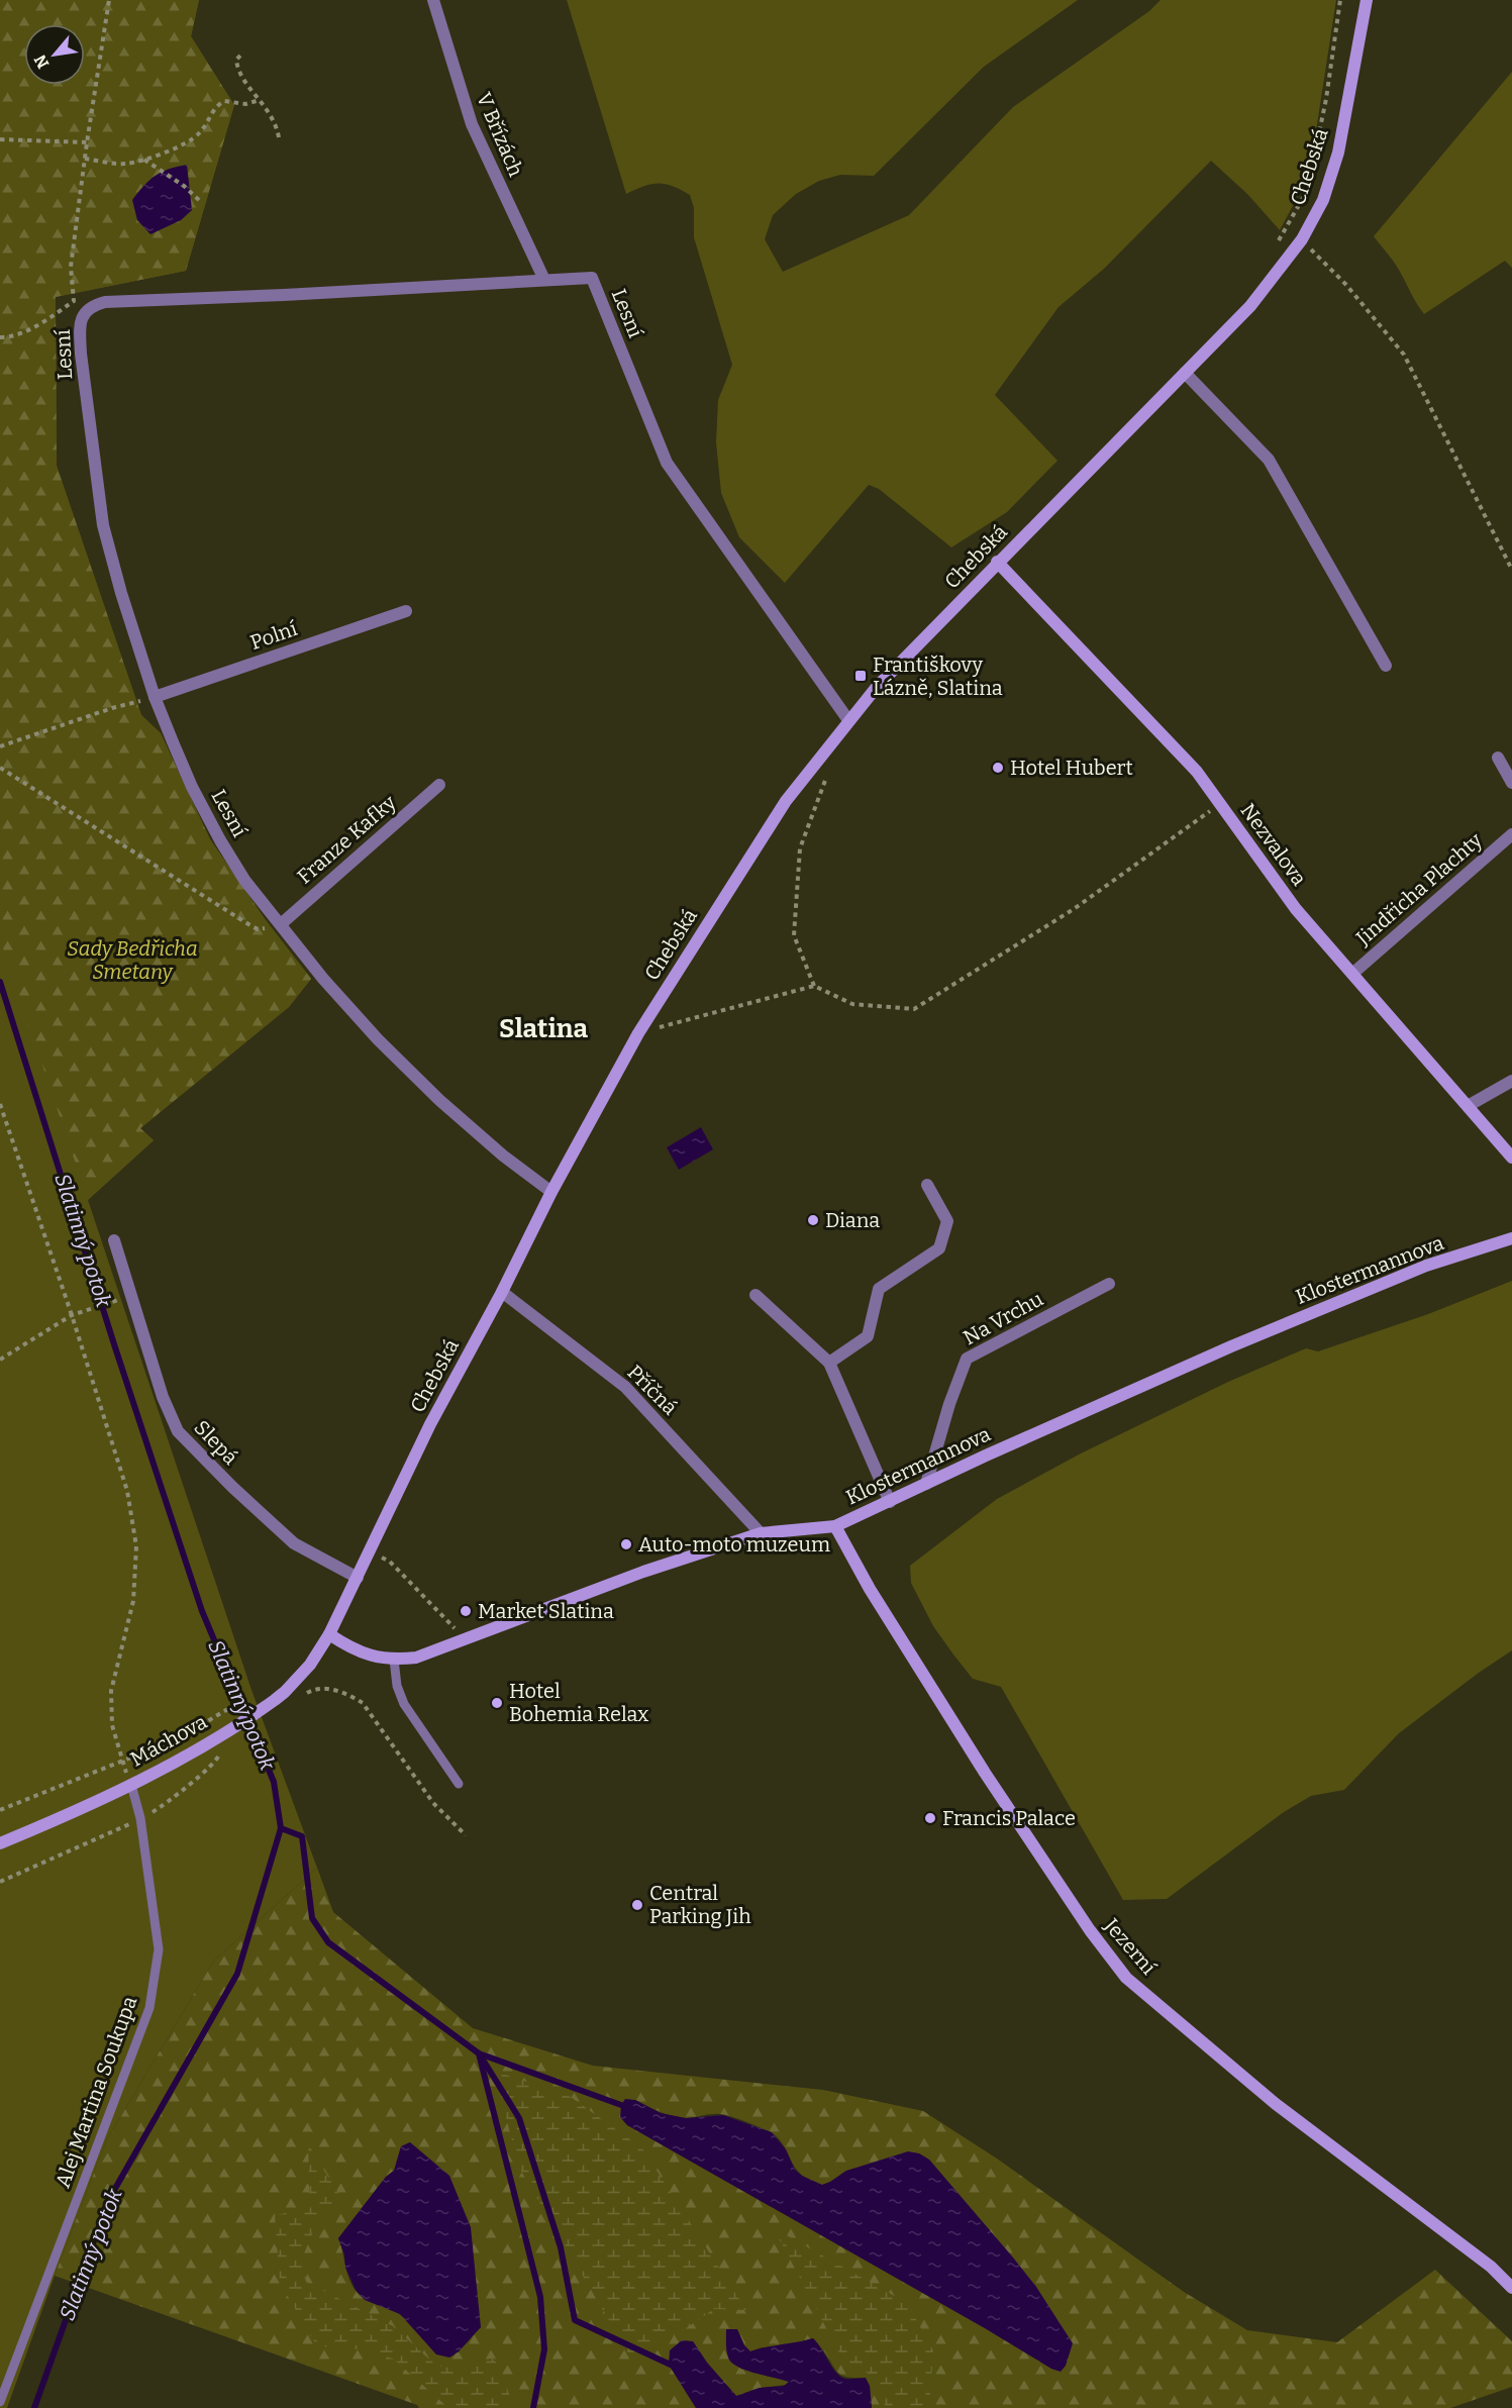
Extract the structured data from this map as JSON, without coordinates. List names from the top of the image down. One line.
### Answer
{"streets":{"street":["V Břízách","Chebská","Lesní","Polní","Franze Kafky","Nezvalova","Jindřicha Plachty","Klostermannova","Na Vrchu","Příčná","Slepá","Máchova","Jezerní"],"lane":["Alej Martina Soukupa"]},"crossings":[["V Břízách","Lesní"],["Chebská","Lesní"],["Chebská","Nezvalova"],["Chebská","Klostermannova"],["Chebská","Příčná"],["Chebská","Slepá"],["Chebská","Máchova"],["Lesní","Polní"],["Lesní","Franze Kafky"],["Nezvalova","Jindřicha Plachty"],["Klostermannova","Na Vrchu"],["Klostermannova","Příčná"],["Klostermannova","Máchova"],["Klostermannova","Jezerní"],["Máchova","Alej Martina Soukupa"]],"districts":["Slatina"],"water":["Slatinný potok"],"parks":["Sady Bedřicha Smetany"],"places":{"transit":["Františkovy Lázně, Slatina"],"other":["Hotel Hubert","Diana","Auto-moto muzeum","Market Slatina","Hotel Bohemia Relax","Francis Palace","Central Parking Jih"]},"north":"bottom left"}
